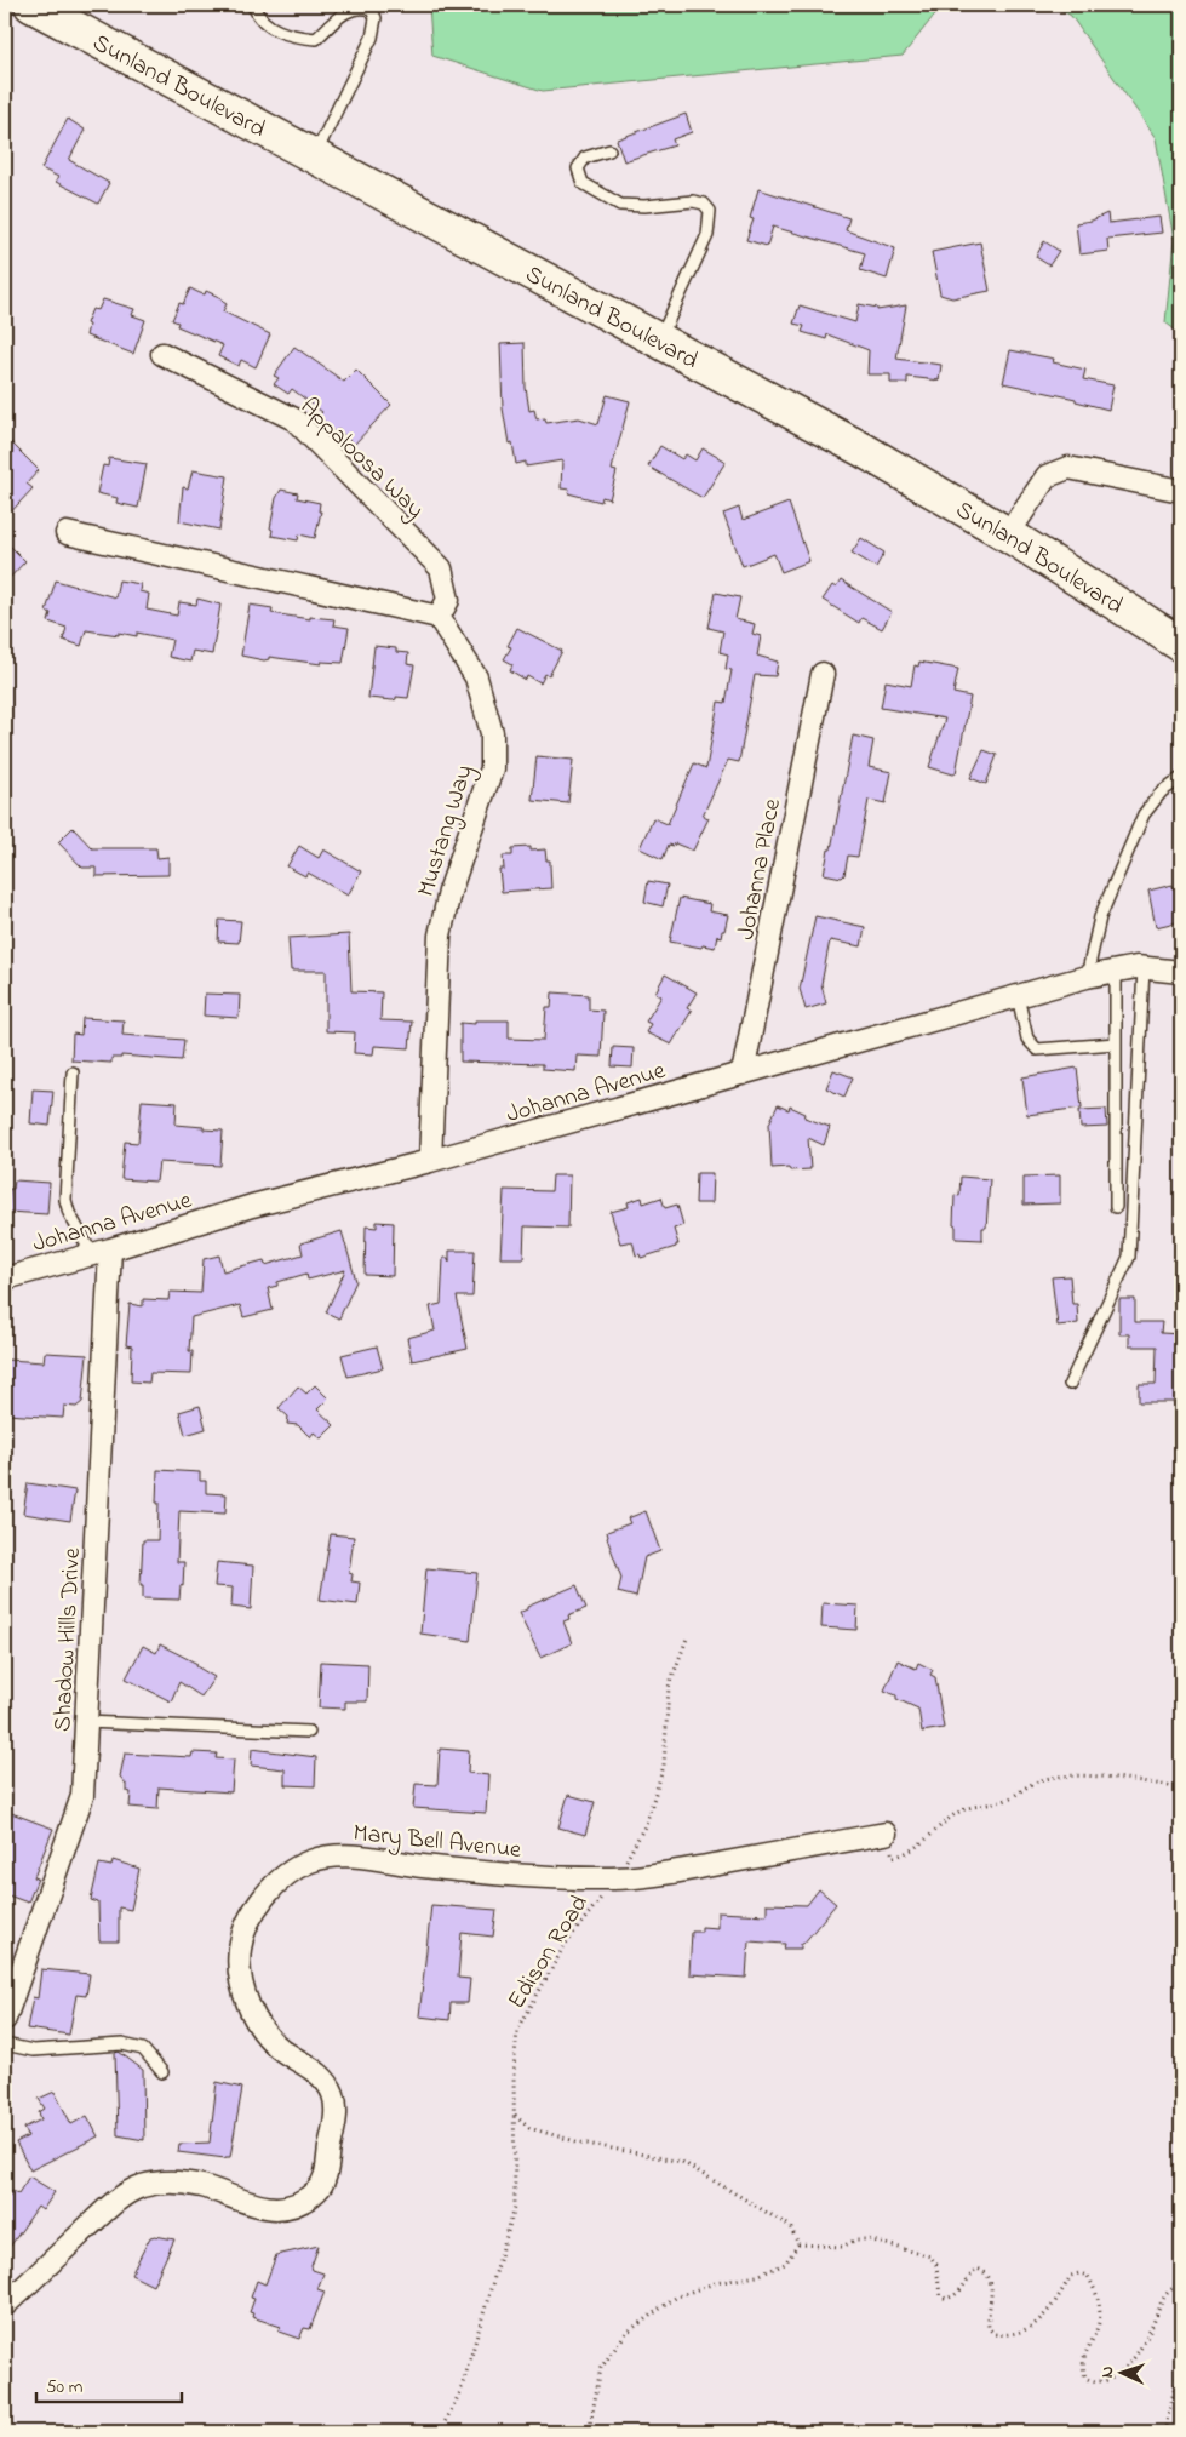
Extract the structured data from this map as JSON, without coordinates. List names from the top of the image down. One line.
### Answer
{"streets":{"main road":["Sunland Boulevard"],"street":["Appaloosa Way","Mustang Way","Johanna Place","Johanna Avenue","Shadow Hills Drive","Mary Bell Avenue"],"path":["Edison Road"]},"crossings":[["Appaloosa Way","Mustang Way"],["Mustang Way","Johanna Avenue"],["Johanna Place","Johanna Avenue"],["Johanna Avenue","Shadow Hills Drive"],["Mary Bell Avenue","Edison Road"]],"scale_bar":"50 m","north":"left"}
